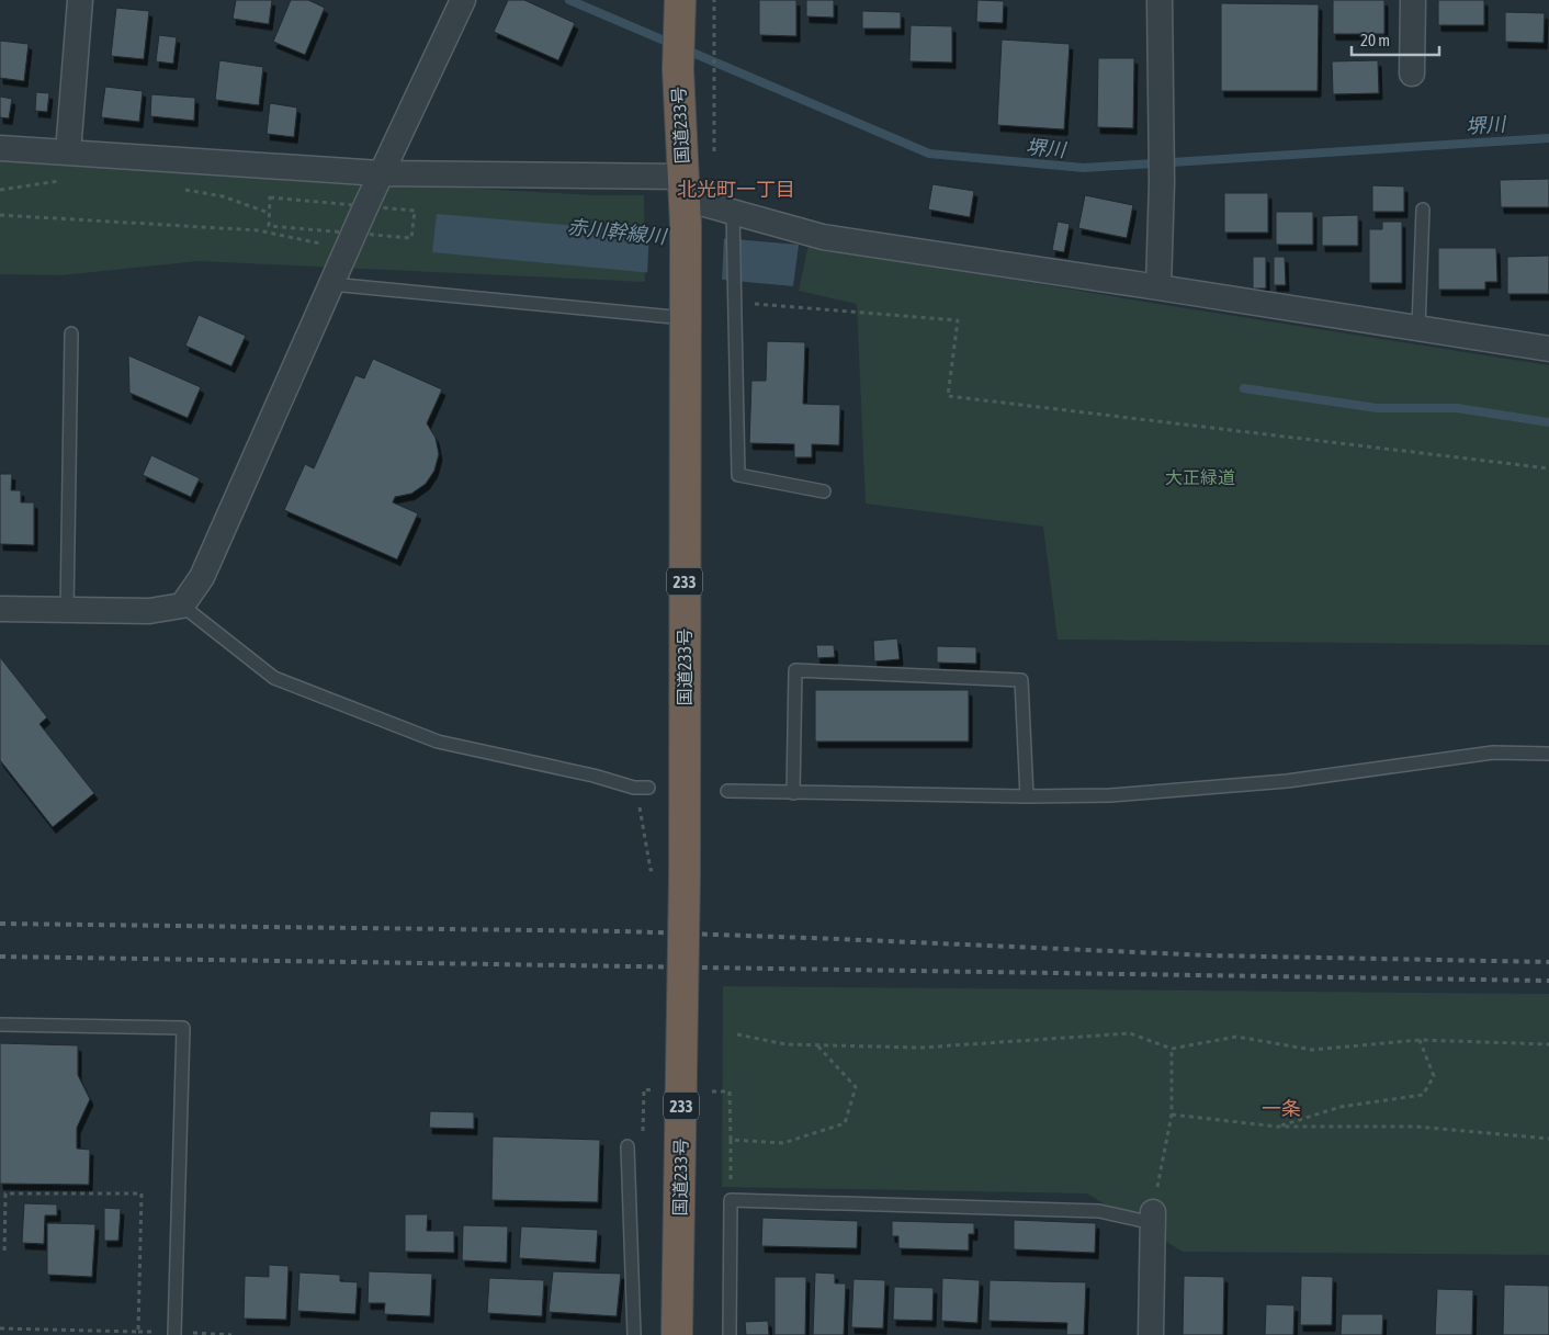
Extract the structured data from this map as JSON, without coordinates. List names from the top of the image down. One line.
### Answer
{"streets":{"highway":["国道233号","233"]},"districts":["北光町一丁目","一条"],"water":["堺川","赤川幹線川"],"parks":["大正緑道"],"scale_bar":"20 m"}
